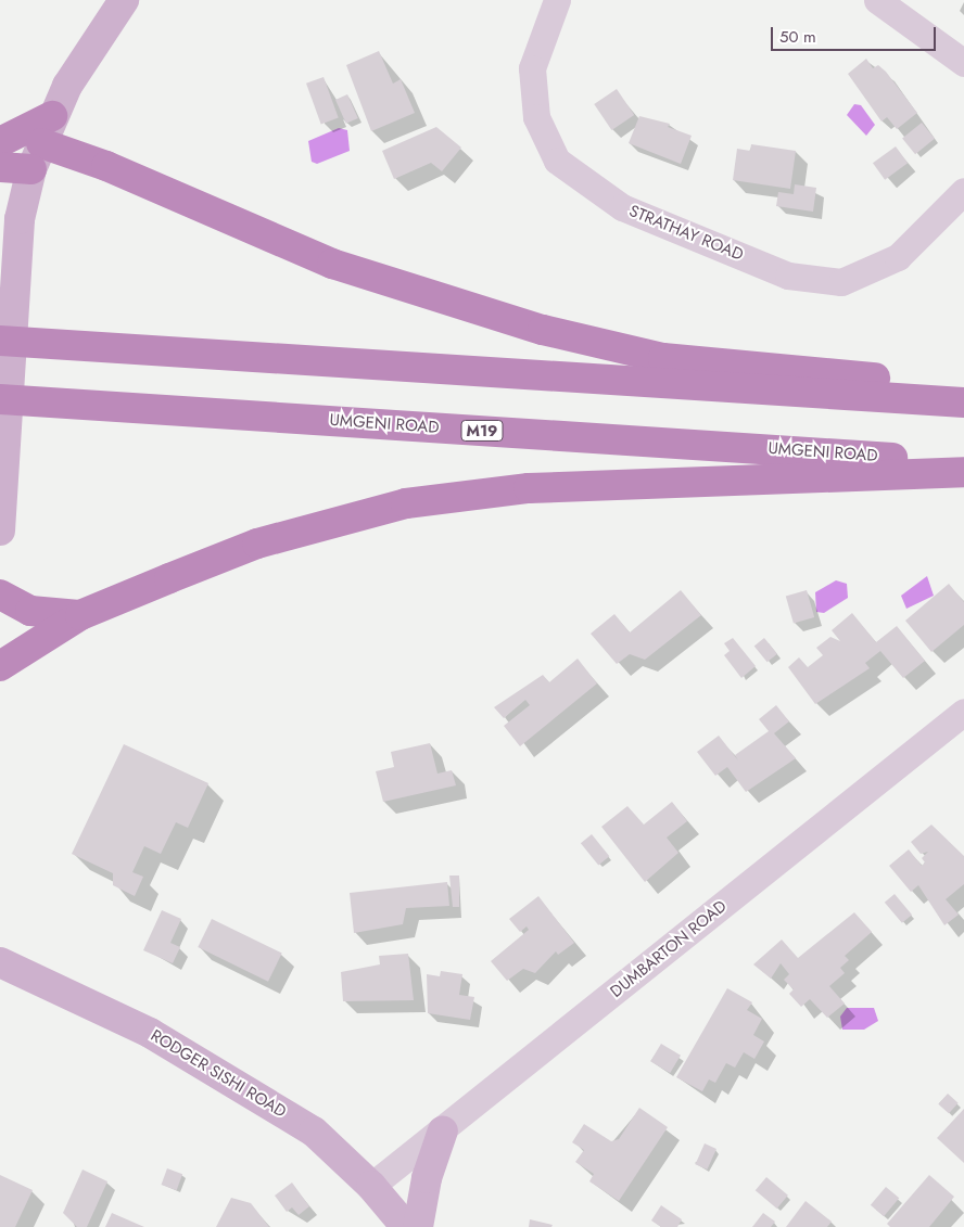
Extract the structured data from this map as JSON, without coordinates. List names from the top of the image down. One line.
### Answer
{"streets":{"highway":["UMGENI ROAD","M19"],"main road":["RODGER SISHI ROAD"],"street":["STRATHAY ROAD","DUMBARTON ROAD"]},"crossings":[["DUMBARTON ROAD","RODGER SISHI ROAD"]],"scale_bar":"50 m"}
